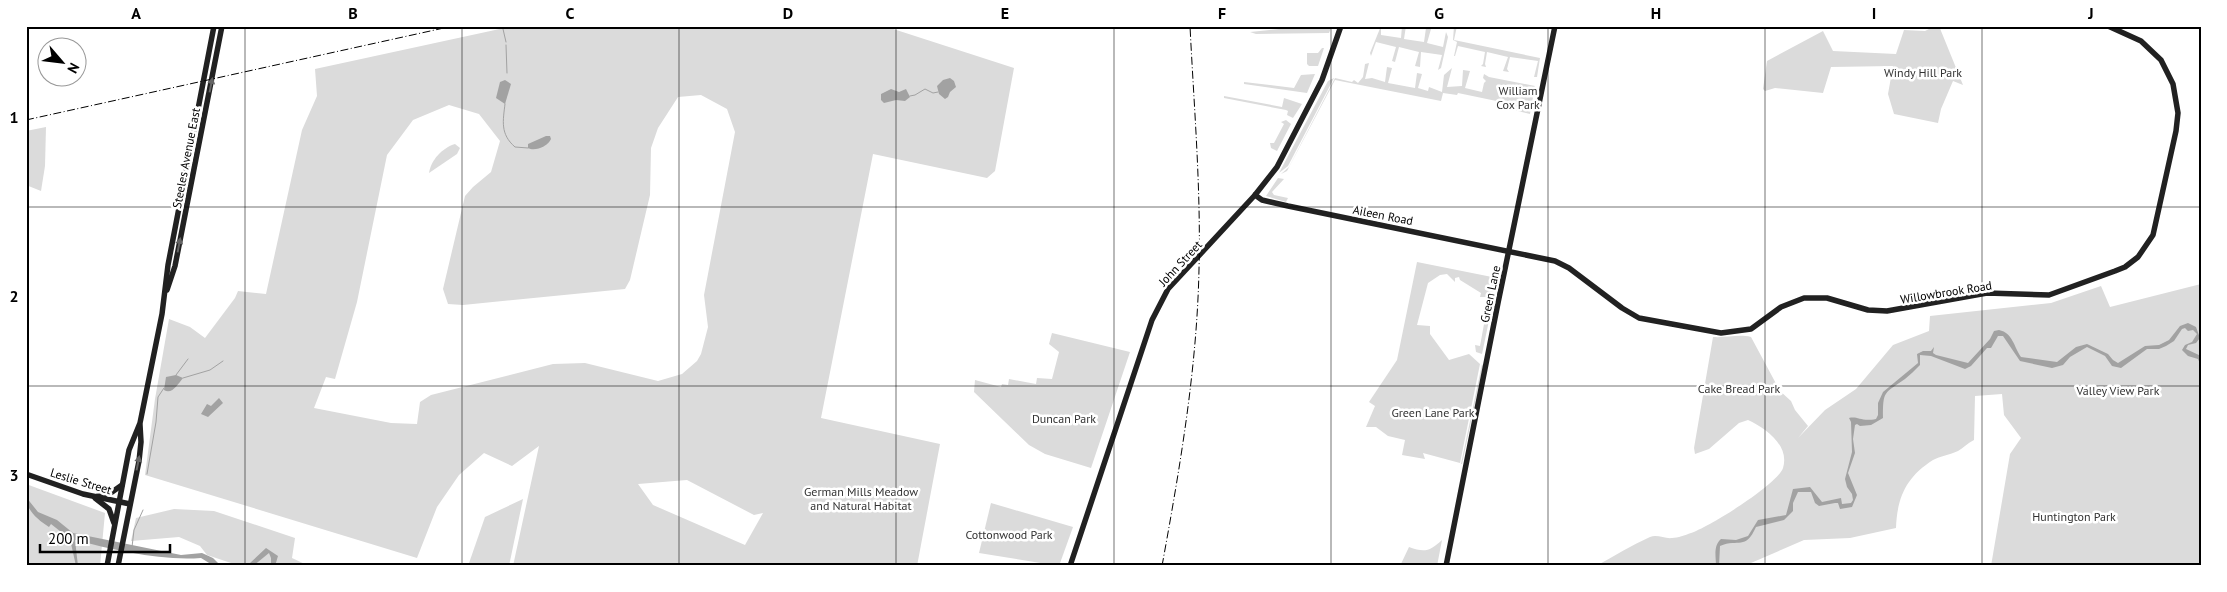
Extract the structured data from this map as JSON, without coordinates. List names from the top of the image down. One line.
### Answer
{"streets":{"main road":["Steeles Avenue East","Aileen Road","John Street","Willowbrook Road","Green Lane","Leslie Street"]},"crossings":[["Steeles Avenue East","Leslie Street"],["Aileen Road","John Street"],["Aileen Road","Willowbrook Road"],["Aileen Road","Green Lane"],["Willowbrook Road","Green Lane"]],"parks":["Windy Hill Park","William Cox Park","Cake Bread Park","Valley View Park","Green Lane Park","Duncan Park","German Mills Meadow and Natural Habitat","Huntington Park","Cottonwood Park"],"scale_bar":"200 m","north":"bottom right","grid":{"columns":["A","B","C","D","E","F","G","H","I","J"],"rows":["1","2","3"]}}
